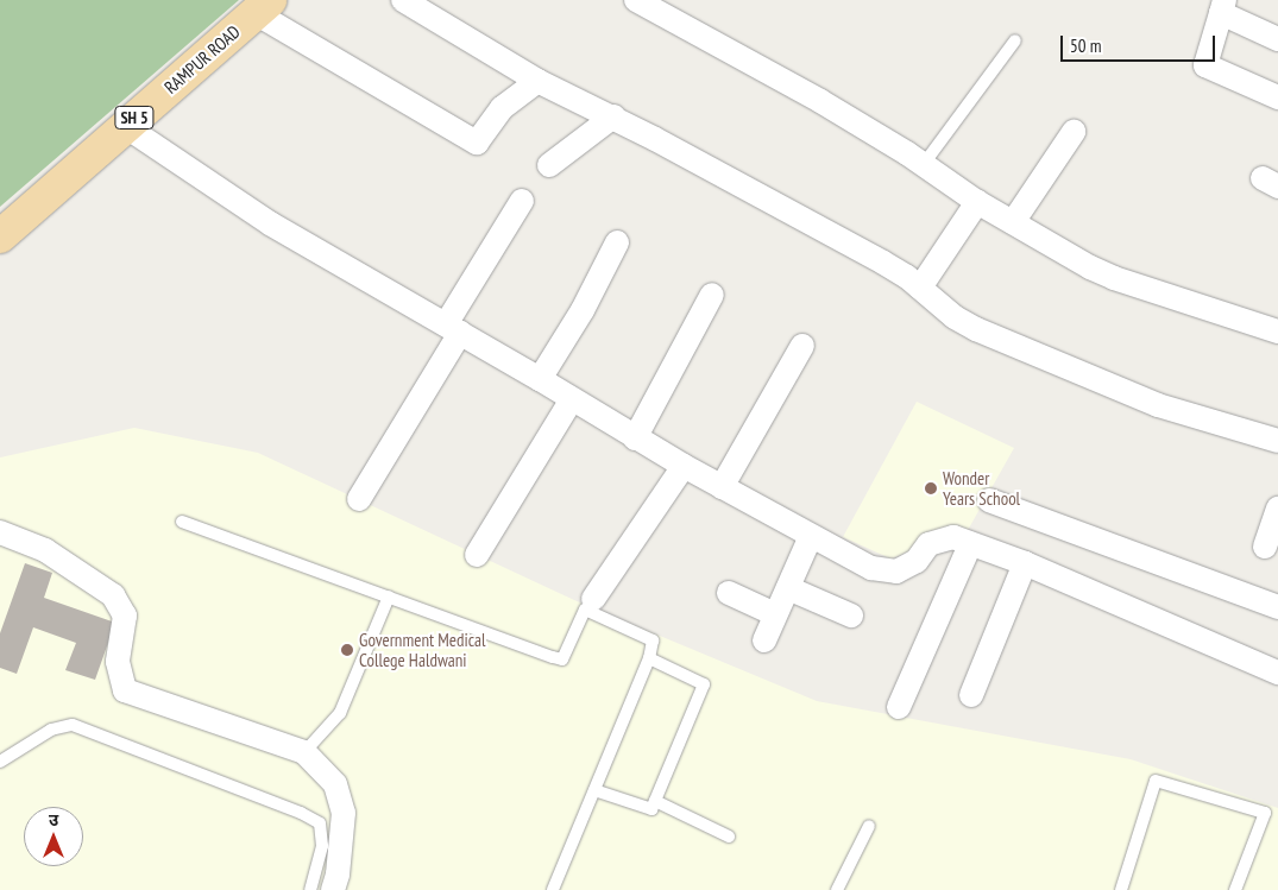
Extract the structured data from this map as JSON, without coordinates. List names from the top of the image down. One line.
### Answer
{"streets":{"main road":["RAMPUR ROAD","SH 5"]},"places":["Wonder Years School","Government Medical College Haldwani"],"scale_bar":"50 m","north":"top"}
